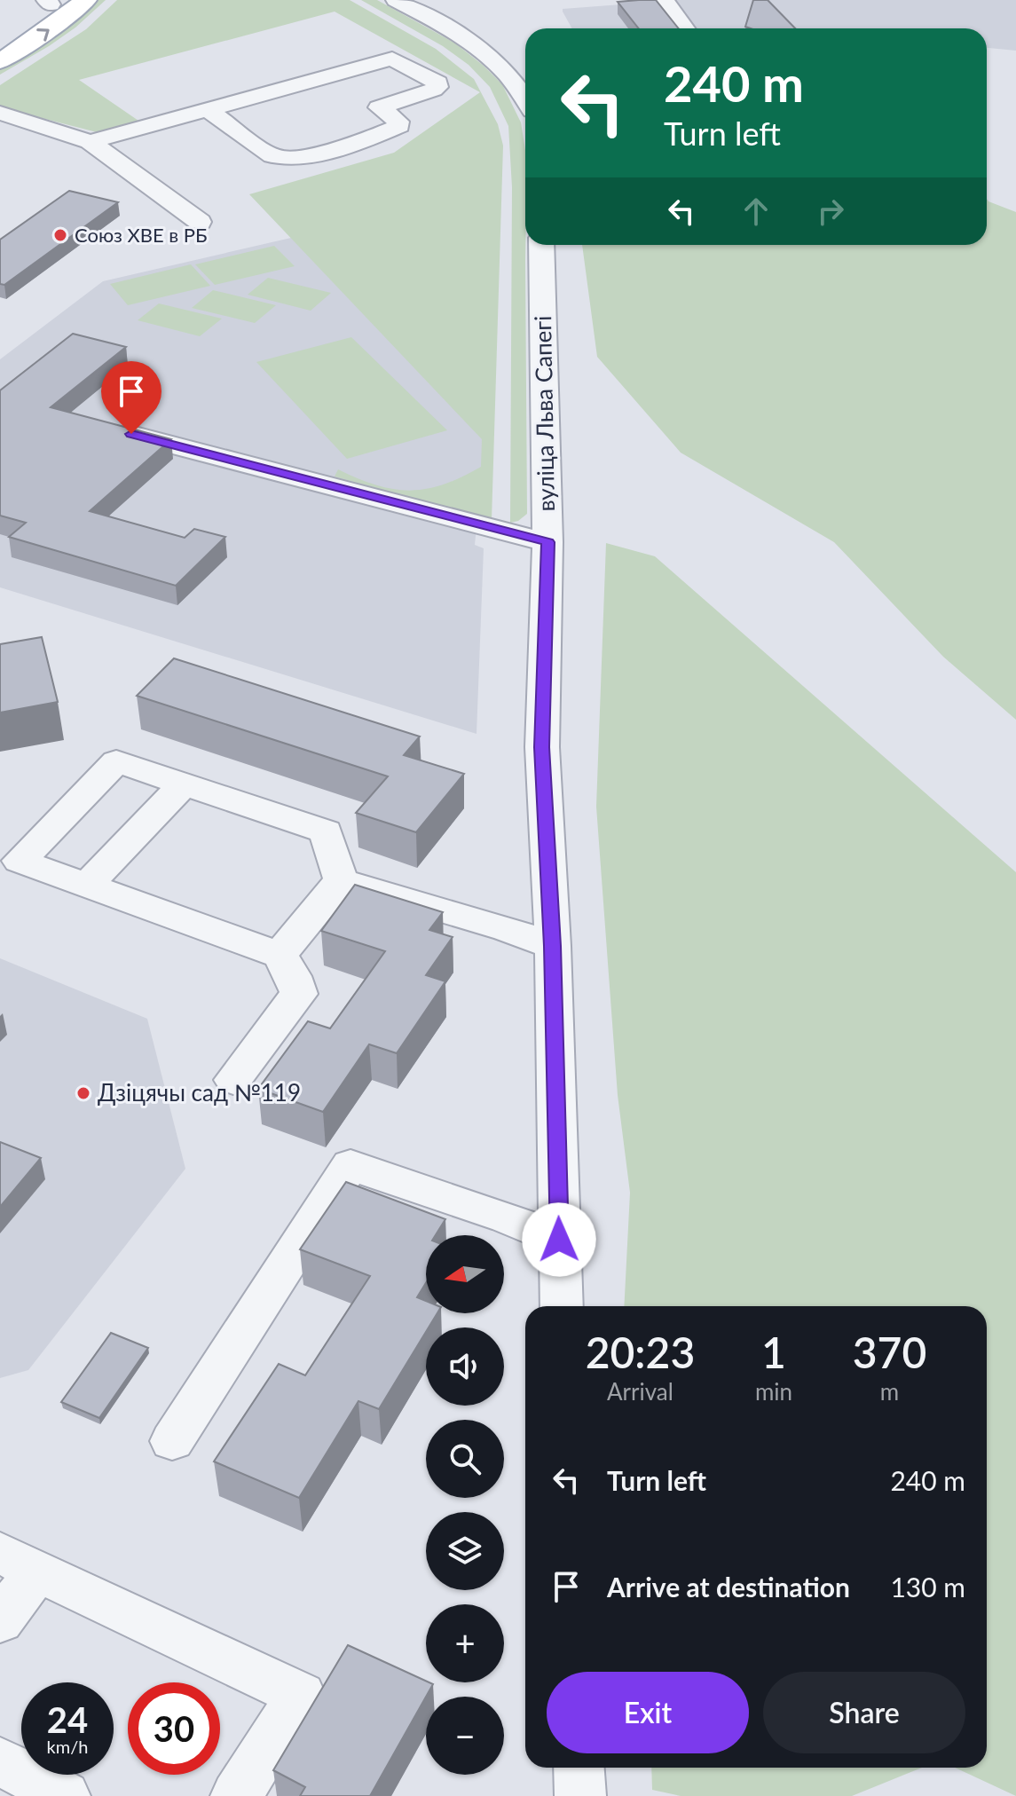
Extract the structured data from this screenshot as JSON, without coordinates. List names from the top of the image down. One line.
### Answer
{"streets":{"street":["вуліца Льва Сапегі"]},"places":["Союз ХВЕ в РБ","Дзіцячы сад №119"],"north":"left","page":{"turn":["240 m","Turn left"],"map_buttons":["+","−"],"eta":["20:23","Arrival","1","min","370","m"],"list":[{"name":"Turn left","value":"240 m"},{"name":"Arrive at destination","value":"130 m"}],"buttons":["Exit","Share"],"speed":"24 km/h","limit":"30"}}
